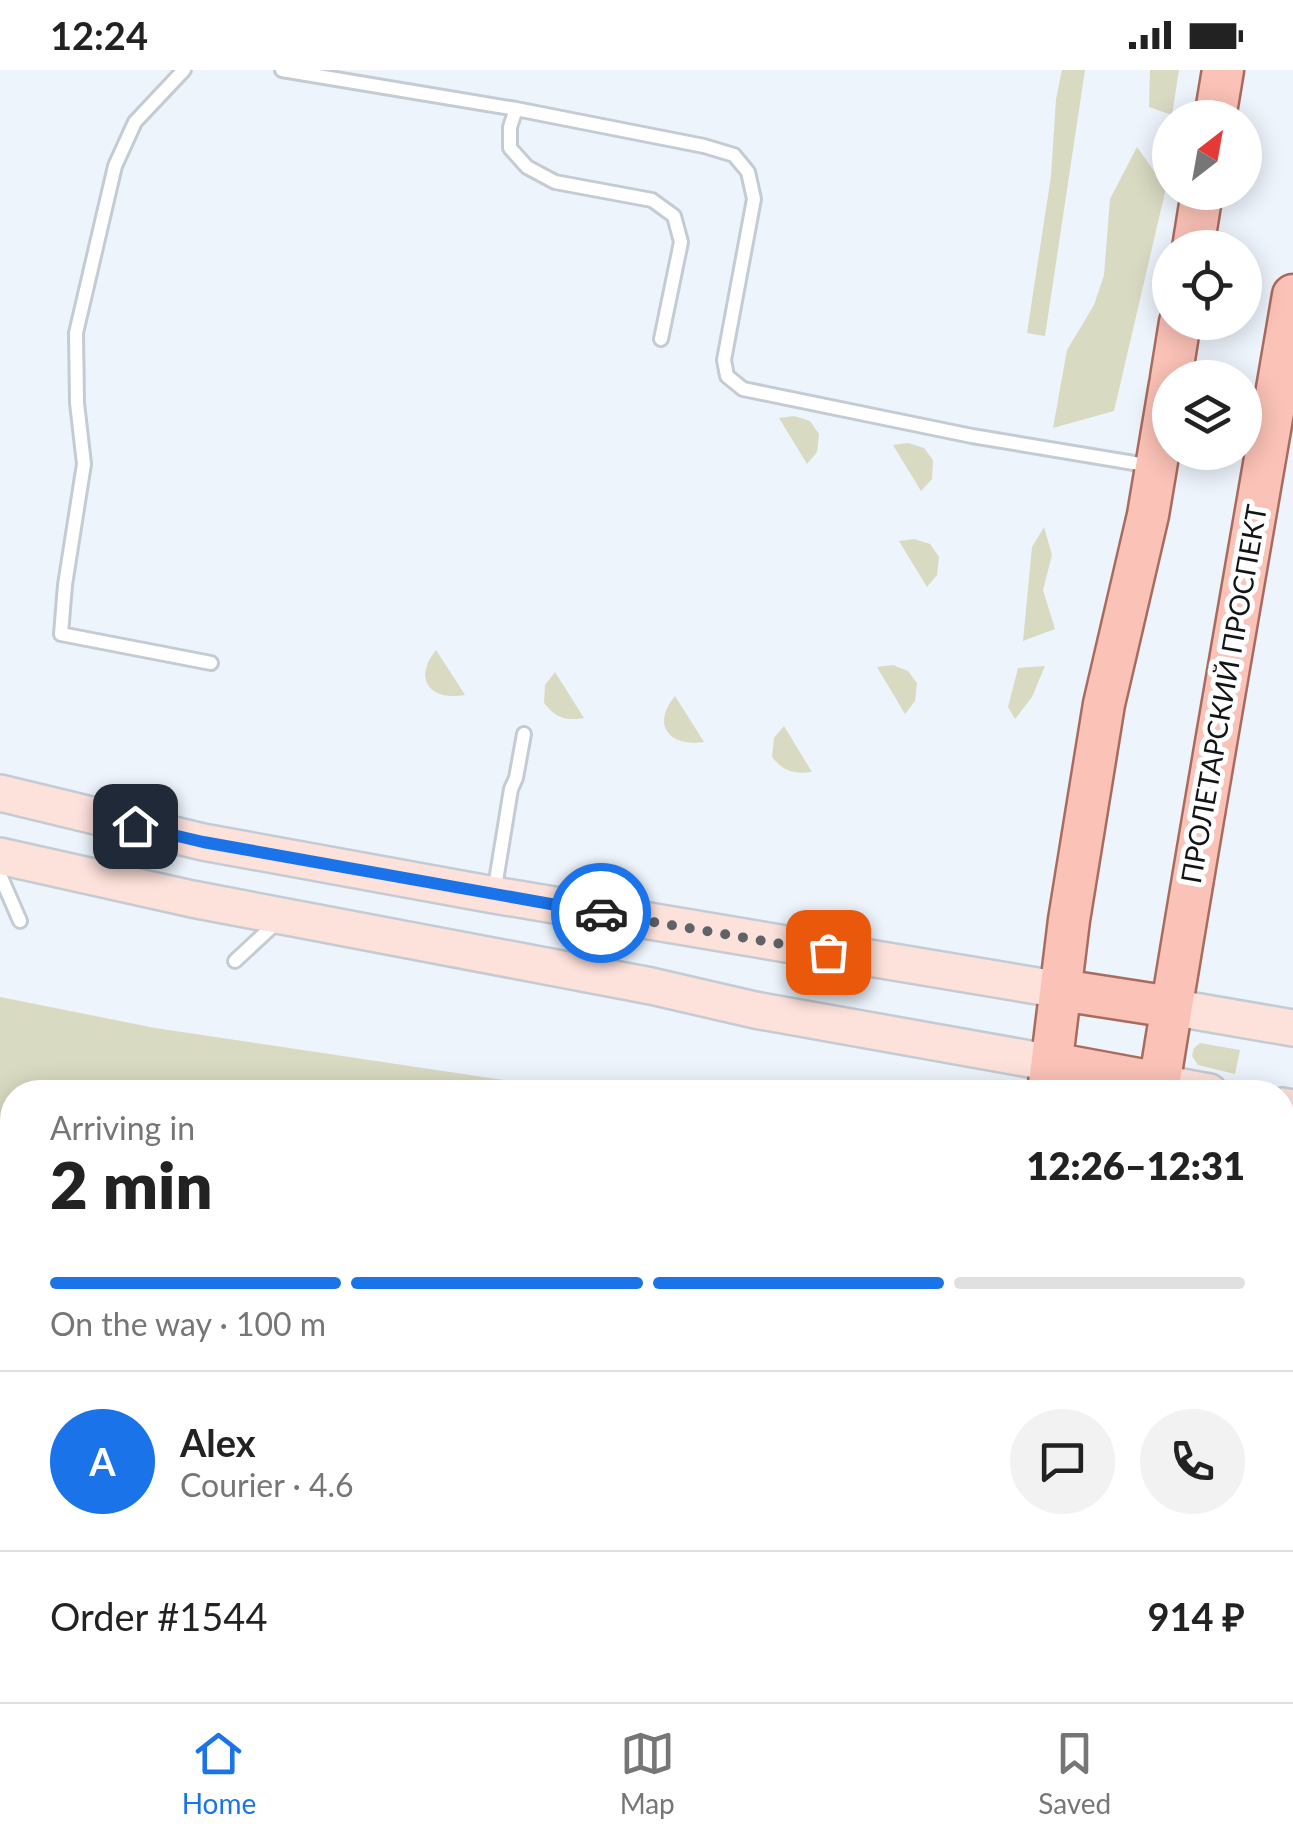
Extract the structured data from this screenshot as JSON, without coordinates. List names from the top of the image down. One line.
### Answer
{"streets":{"main road":["ПРОЛЕТАРСКИЙ ПРОСПЕКТ"]},"north":"top right","page":{"status":"12:24","heading":["2 min","Arriving in","12:26–12:31"],"panel":["Alex","Courier · 4.6","Order #1544","914 ₽"],"bar":"On the way · 100 m","round":"A","tabs":["Home","Map","Saved"]}}
